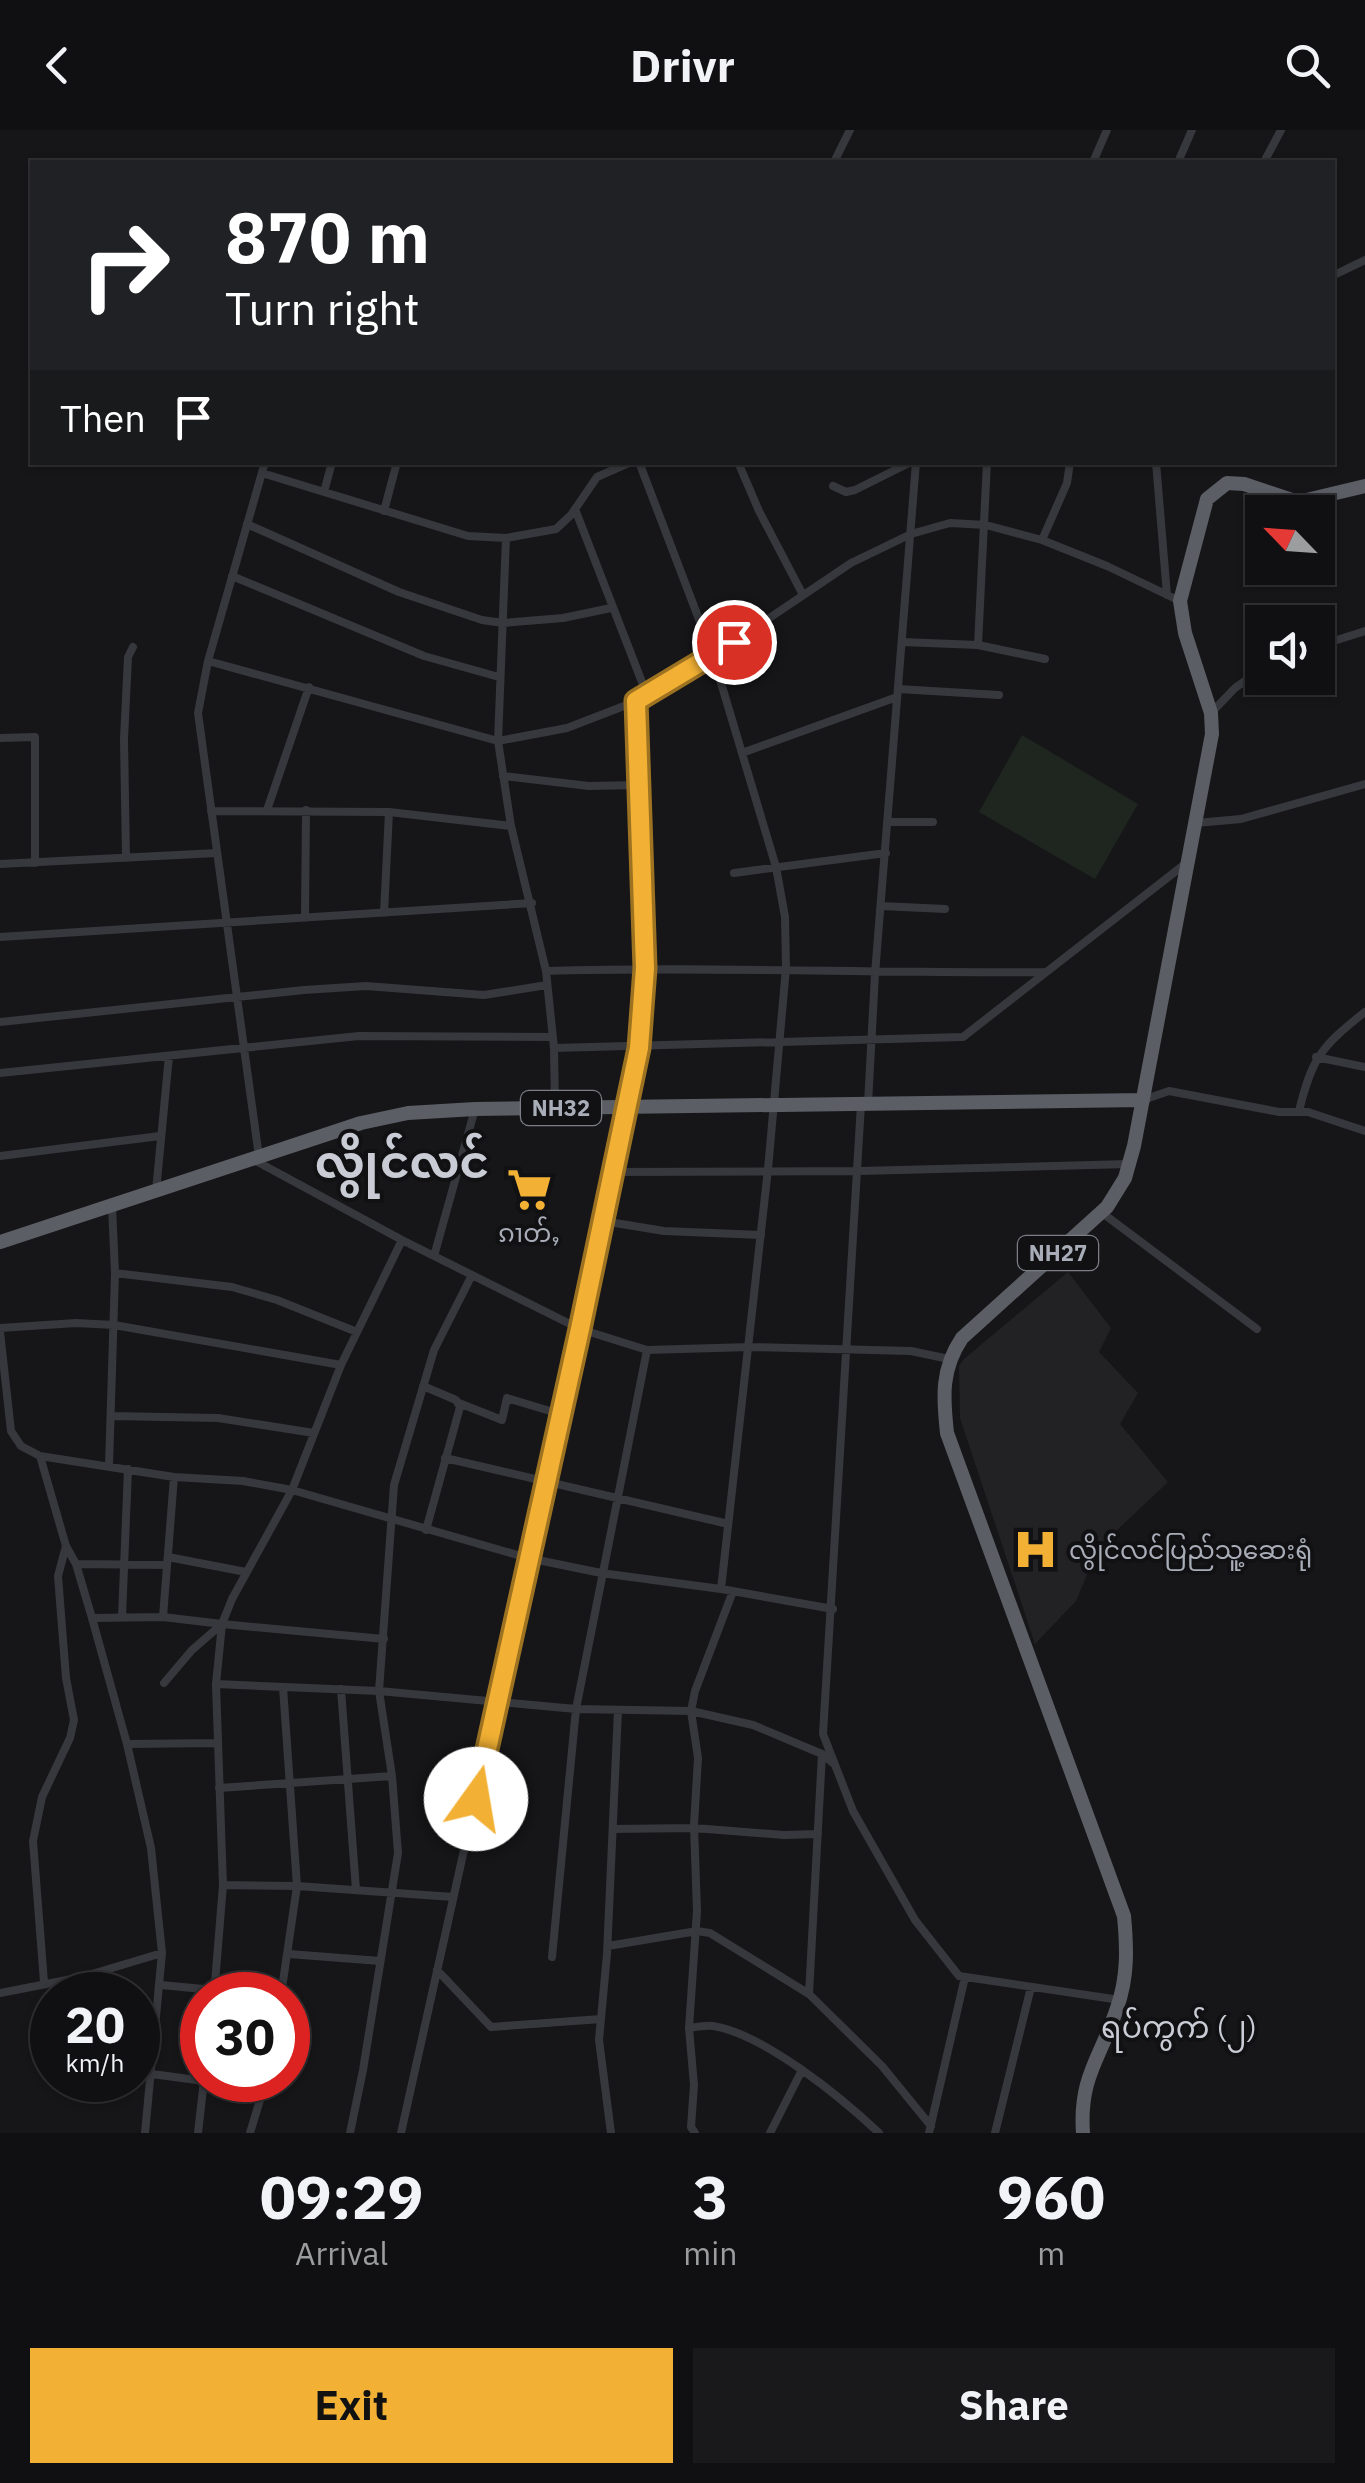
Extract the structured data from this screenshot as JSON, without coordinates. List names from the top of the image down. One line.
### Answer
{"streets":{"highway":["NH32","NH27"]},"crossings":[["NH32","NH27"]],"districts":["လွိုင်လင်","ရပ်ကွက် (၂)"],"places":{"supermarket":["ၵၢတ်ႇ"],"hospital":["လွိုင်လင်ပြည်သူ့ဆေးရုံ"]},"north":"top left","page":{"header":"Drivr","turn":["870 m","Turn right"],"then":"Then","speed":"20 km/h","limit":"30","eta":["09:29","Arrival","3","min","960","m"],"buttons":["Exit","Share"]}}
